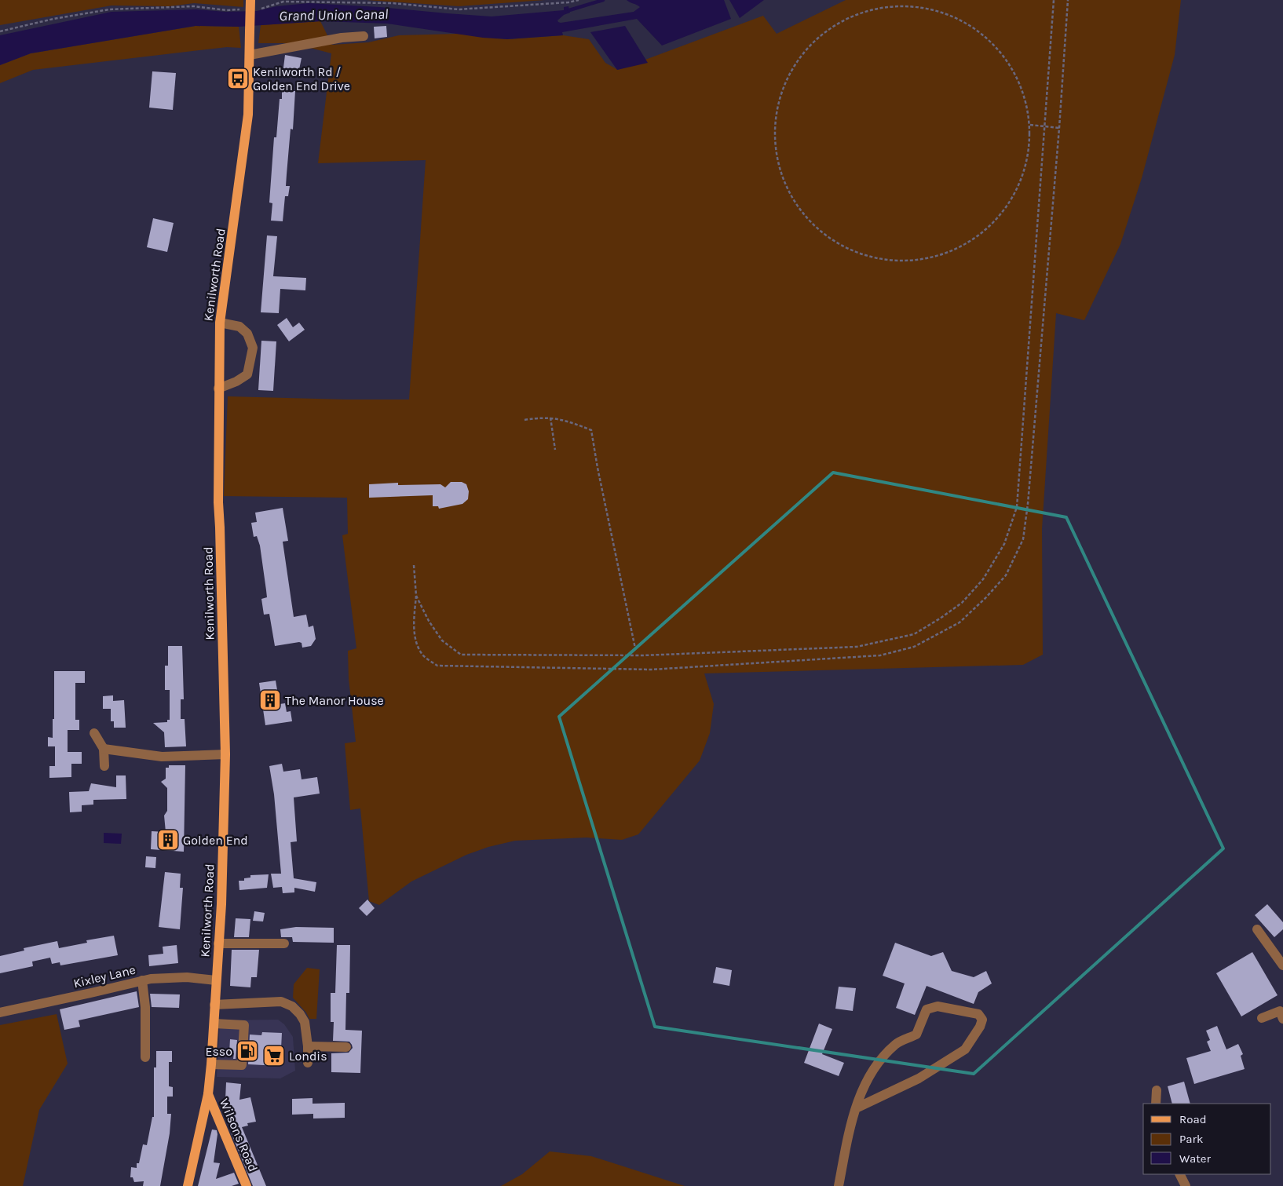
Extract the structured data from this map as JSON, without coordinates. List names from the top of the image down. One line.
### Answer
{"streets":{"main road":["Kenilworth Road","Wilsons Road"],"street":["Kixley Lane"]},"crossings":[["Kenilworth Road","Kixley Lane"],["Kenilworth Road","Wilsons Road"]],"water":["Grand Union Canal"],"places":{"bus stop":["Kenilworth Rd / Golden End Drive"],"building":["The Manor House","Golden End"],"fuel station":["Esso"],"supermarket":["Londis"]},"legend":["Road","Park","Water"]}
